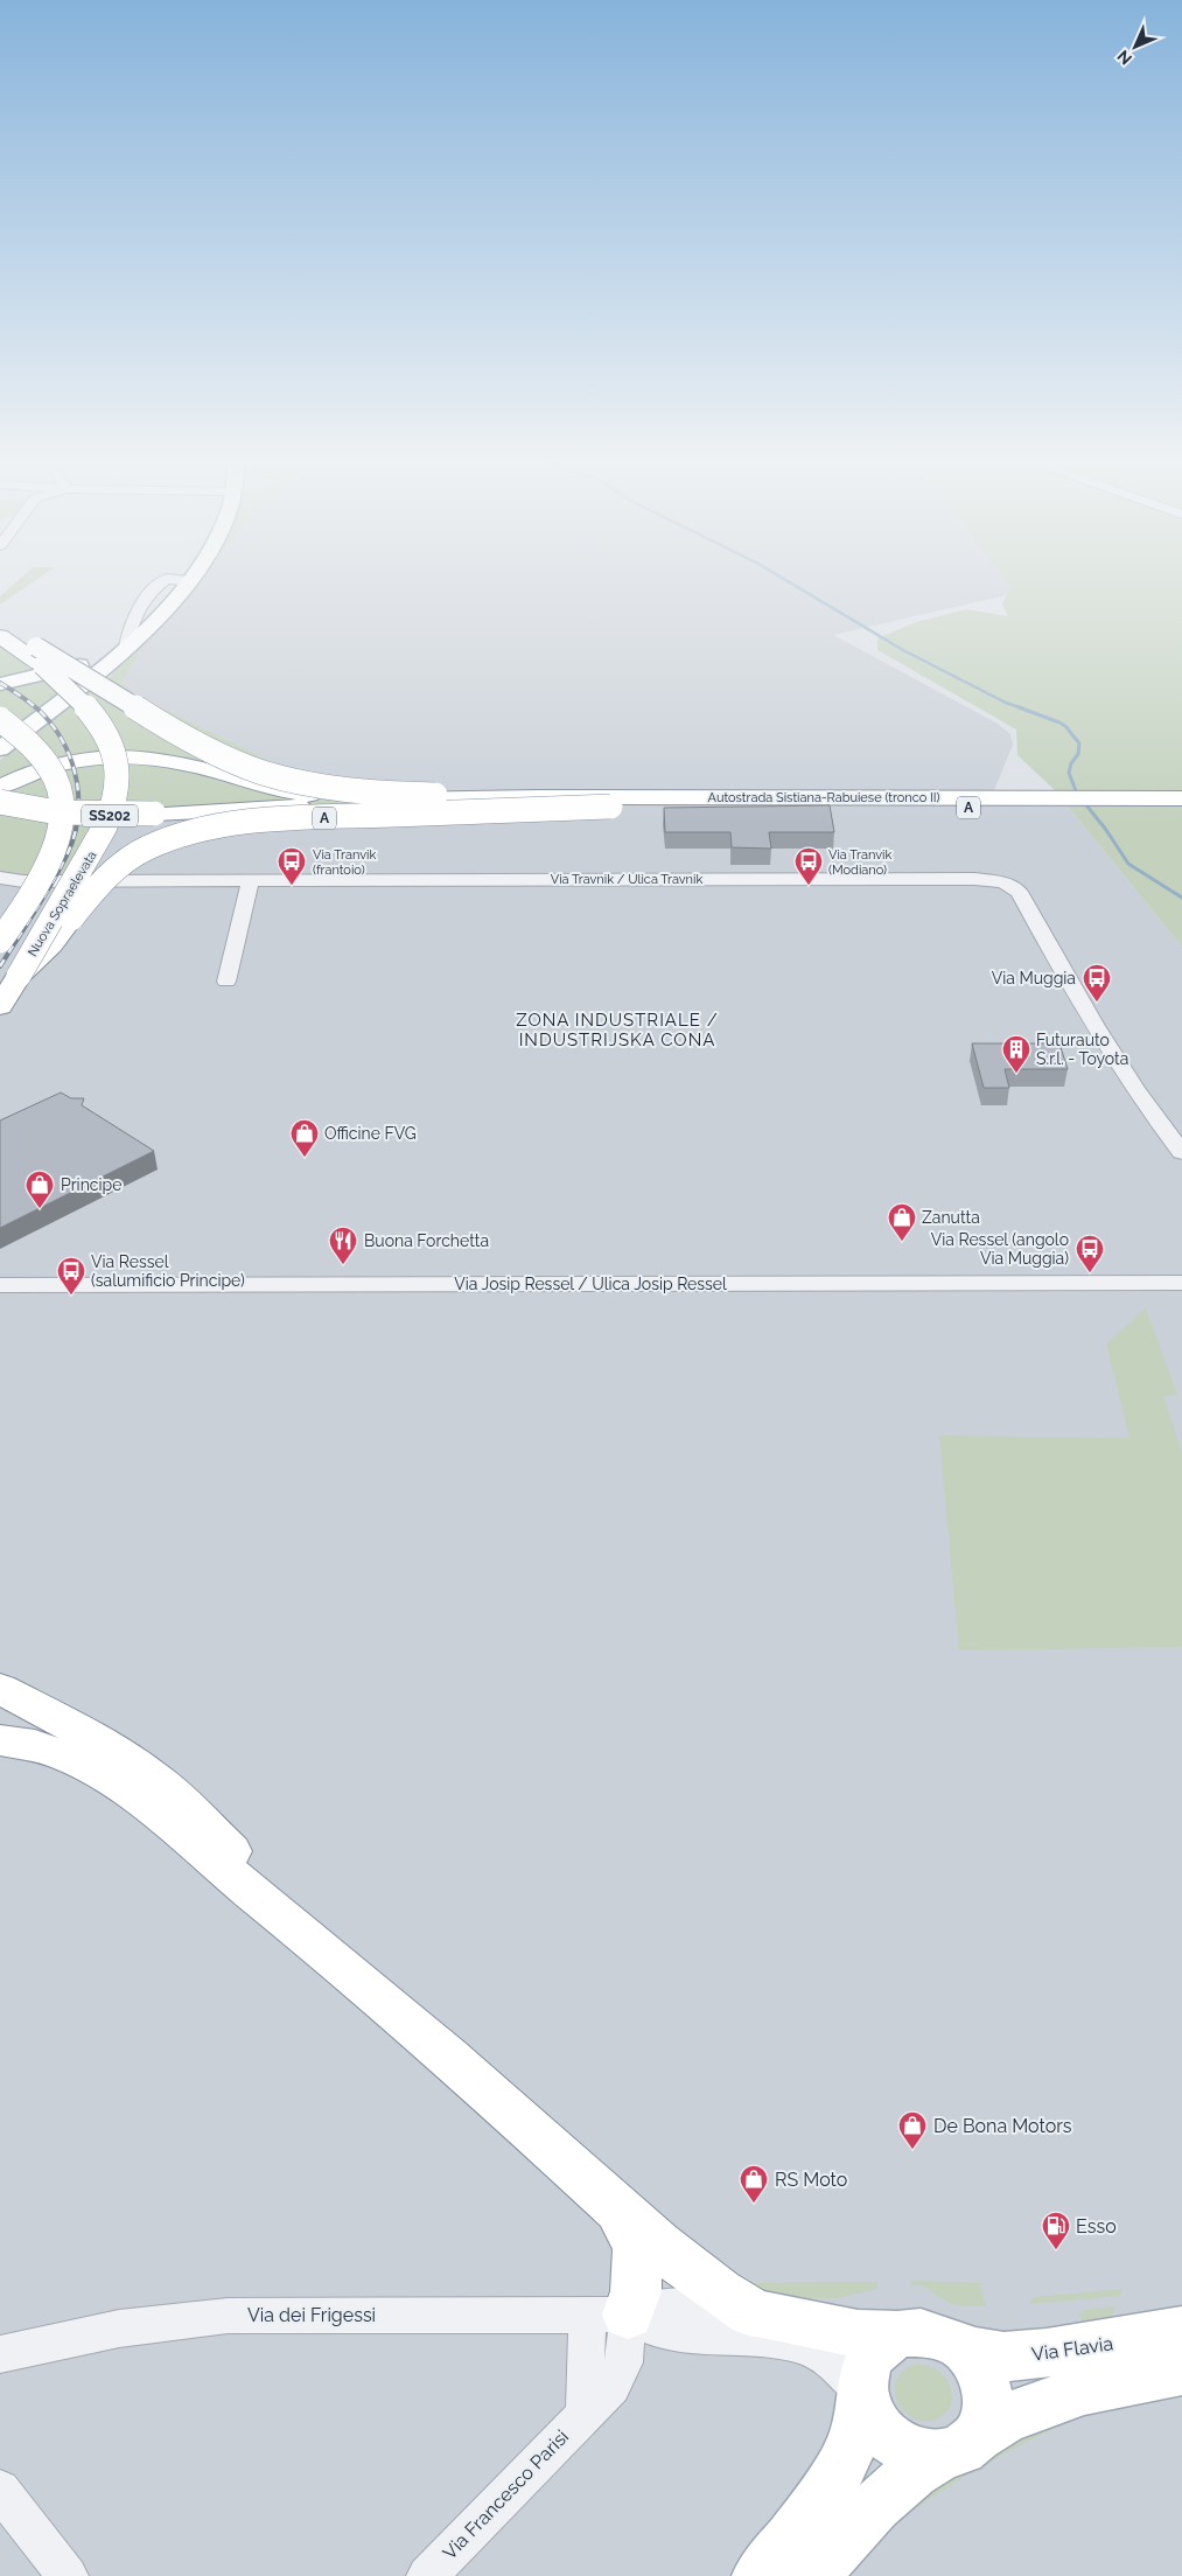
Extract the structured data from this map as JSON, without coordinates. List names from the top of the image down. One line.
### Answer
{"streets":{"highway":["Autostrada Sistiana-Rabuiese (tronco II)","A","SS202","Nuova Sopraelevata"],"main road":["Via Flavia"],"street":["Via Travnik / Ulica Travnik","Via Josip Ressel / Ulica Josip Ressel","Via dei Frigessi","Via Francesco Parisi"]},"crossings":[["Autostrada Sistiana-Rabuiese (tronco II)","A"],["A","Nuova Sopraelevata"],["Via dei Frigessi","Via Flavia"],["Via dei Frigessi","Via Francesco Parisi"]],"districts":["ZONA INDUSTRIALE / INDUSTRIJSKA CONA"],"places":{"bus stop":["Via Tranvik (frantoio)","Via Tranvik (Modiano)","Via Muggia","Via Ressel (angolo Via Muggia)","Via Ressel (salumificio Principe)"],"building":["Futurauto S.r.l. - Toyota"],"shop":["Officine FVG","Principe","Zanutta","De Bona Motors","RS Moto"],"restaurant":["Buona Forchetta"],"fuel station":["Esso"]},"north":"bottom left"}
